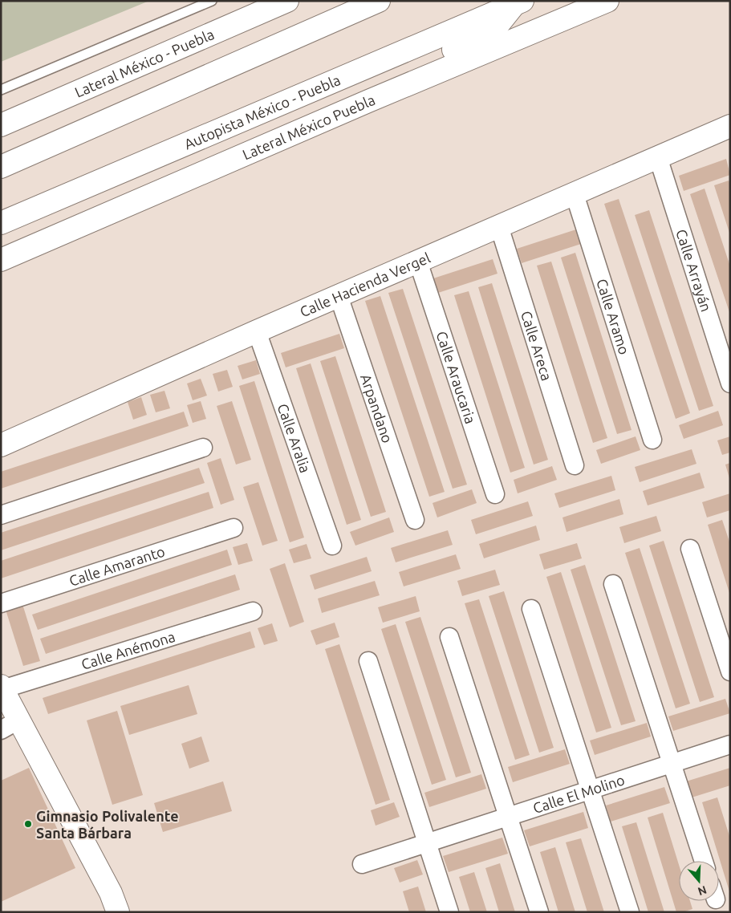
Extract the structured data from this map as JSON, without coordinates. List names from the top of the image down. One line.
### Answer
{"streets":{"main road":["Lateral México - Puebla","Autopista México - Puebla","Lateral México Puebla","Calle Hacienda Vergel"],"street":["Calle Arrayán","Calle Aramo","Calle Areca","Calle Araucaria","Arpandano","Calle Aralia","Calle Amaranto","Calle Anémona","Calle El Molino"]},"crossings":[["Calle Arrayán","Calle Hacienda Vergel"],["Calle Hacienda Vergel","Calle Aramo"],["Calle Hacienda Vergel","Calle Areca"],["Calle Hacienda Vergel","Calle Araucaria"],["Calle Hacienda Vergel","Arpandano"],["Calle Hacienda Vergel","Calle Aralia"]],"places":["Gimnasio Polivalente Santa Bárbara"],"north":"bottom"}
